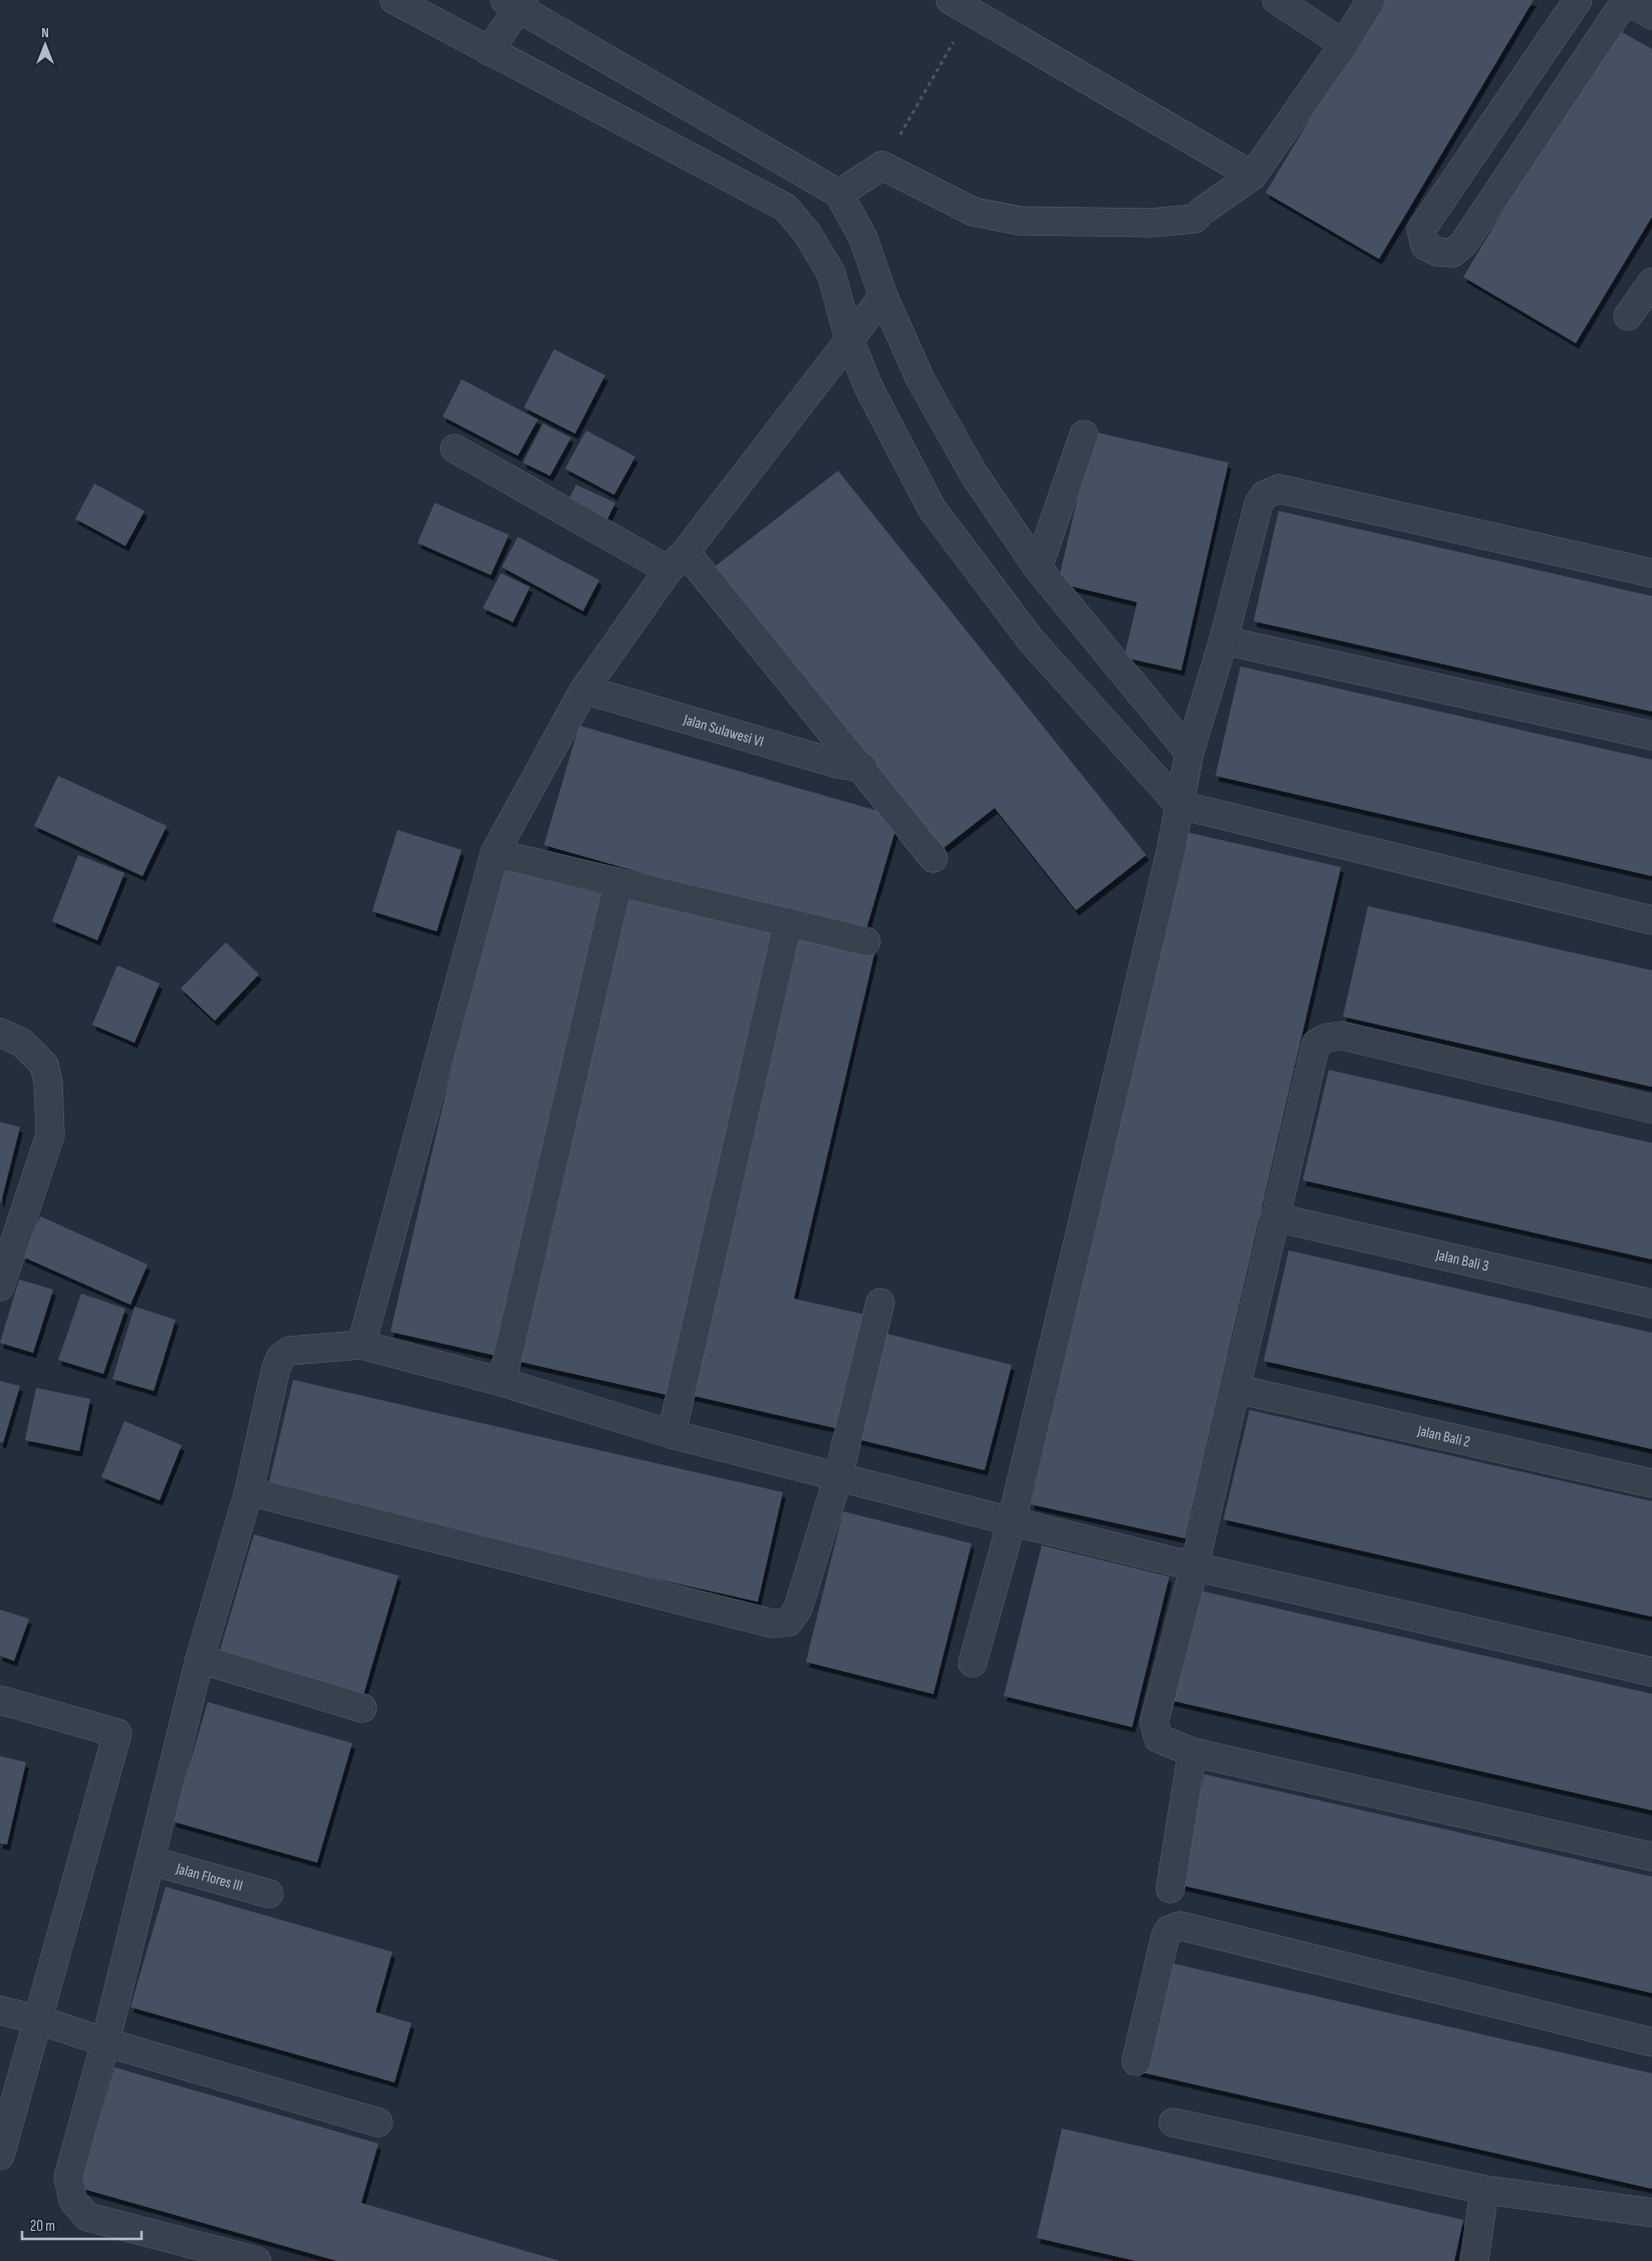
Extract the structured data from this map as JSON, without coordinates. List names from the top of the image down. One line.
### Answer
{"streets":{"street":["Jalan Sulawesi VI","Jalan Bali 3","Jalan Bali 2","Jalan Flores III"]},"scale_bar":"20 m","north":"top"}
